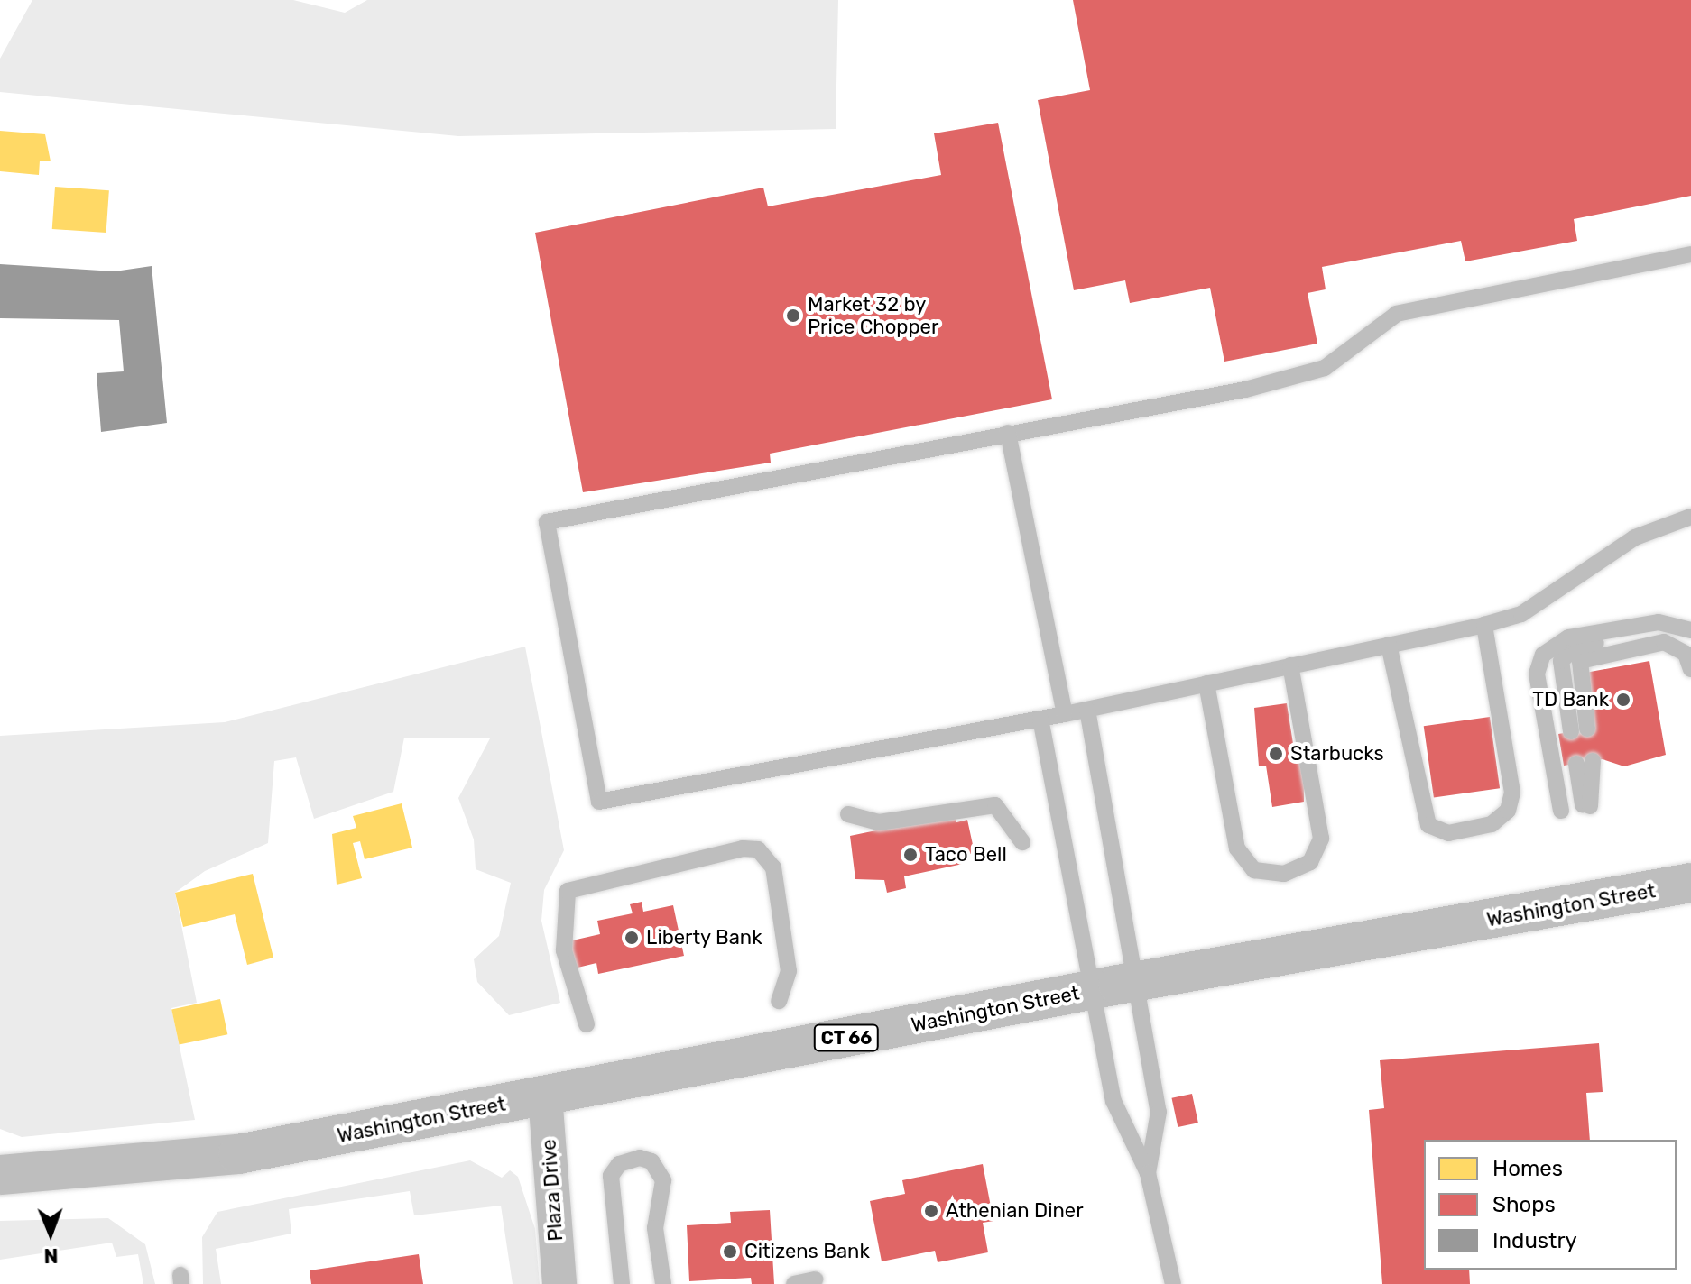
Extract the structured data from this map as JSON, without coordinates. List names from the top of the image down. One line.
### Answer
{"streets":{"highway":["Washington Street","CT 66"],"street":["Plaza Drive"]},"crossings":[["Washington Street","Plaza Drive"]],"places":["Market 32 by Price Chopper","TD Bank","Starbucks","Taco Bell","Liberty Bank","Athenian Diner","Citizens Bank"],"legend":["Homes","Shops","Industry"],"north":"bottom"}
